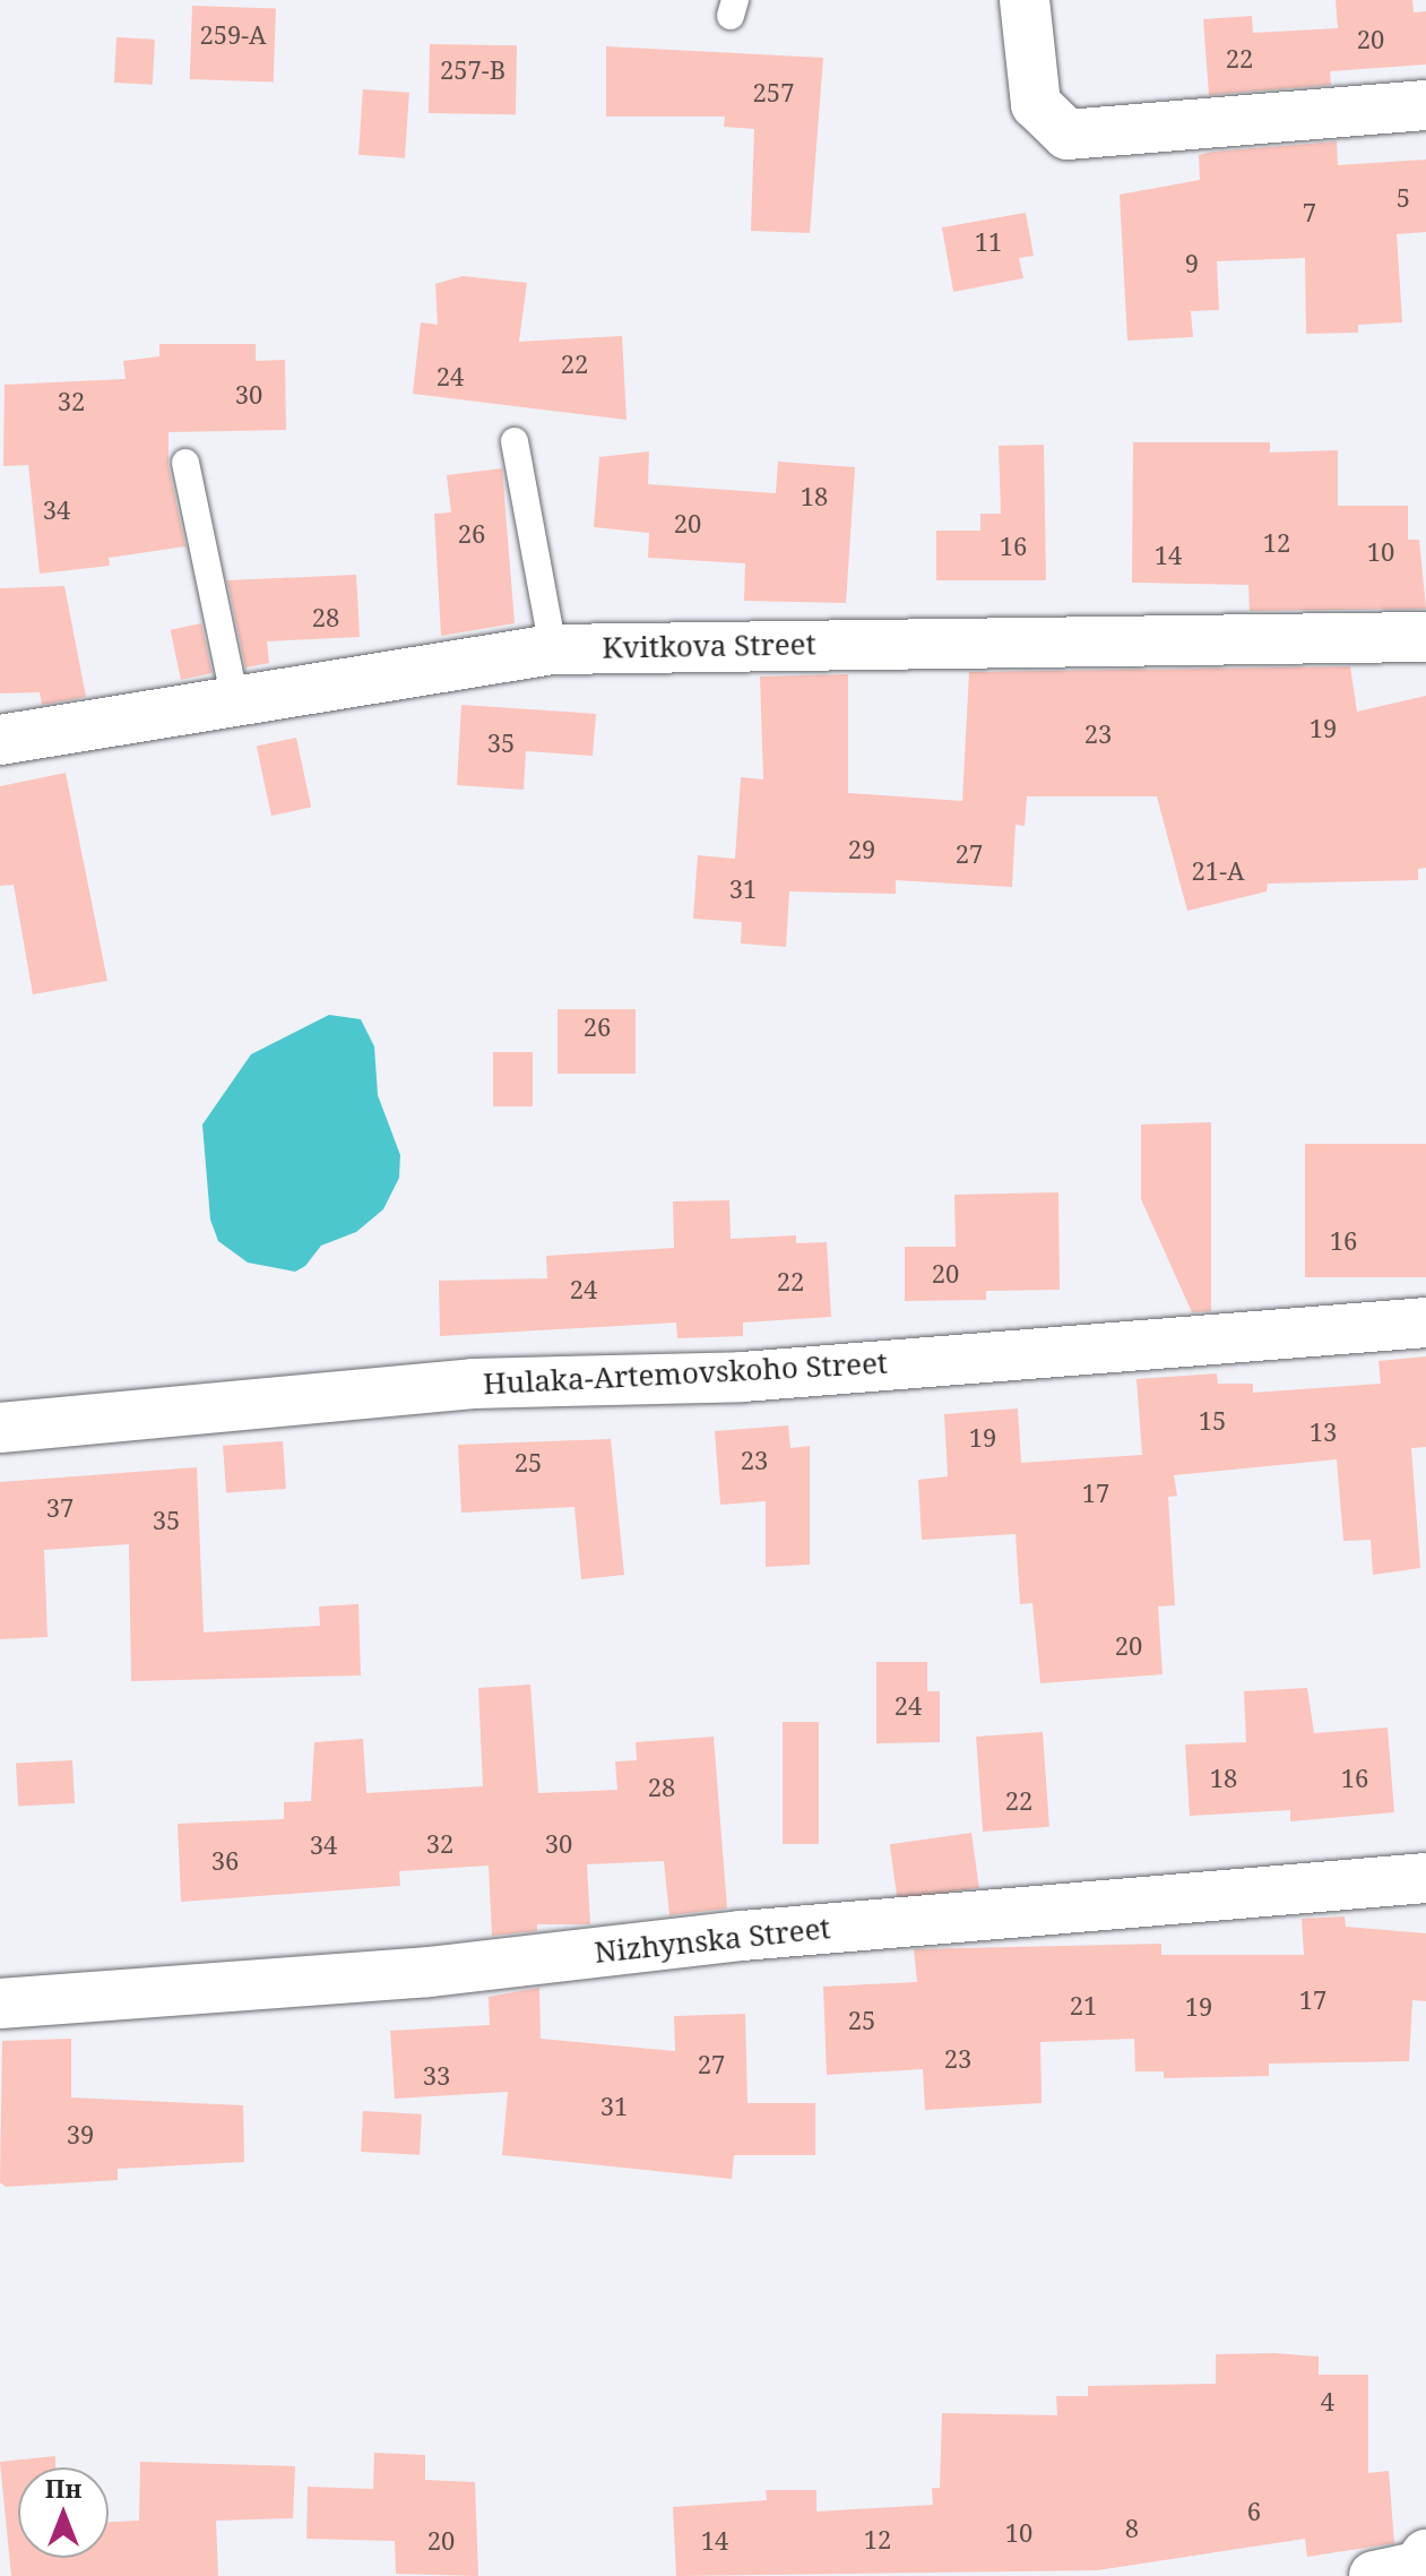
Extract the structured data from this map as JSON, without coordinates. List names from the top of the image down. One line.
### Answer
{"streets":{"street":["Kvitkova Street","Hulaka-Artemovskoho Street","Nizhynska Street"]},"house_numbers":["259-А","20","22","257-В","257","5","7","11","9","22","24","30","32","18","34","20","26","12","16","10","14","28","19","23","35","29","27","21-А","31","26","16","20","22","24","15","13","19","23","25","17","37","35","20","24","18","16","28","22","32","30","34","36","17","21","19","25","23","27","33","31","39","4","6","8","10","12","20","14"],"north":"top"}
